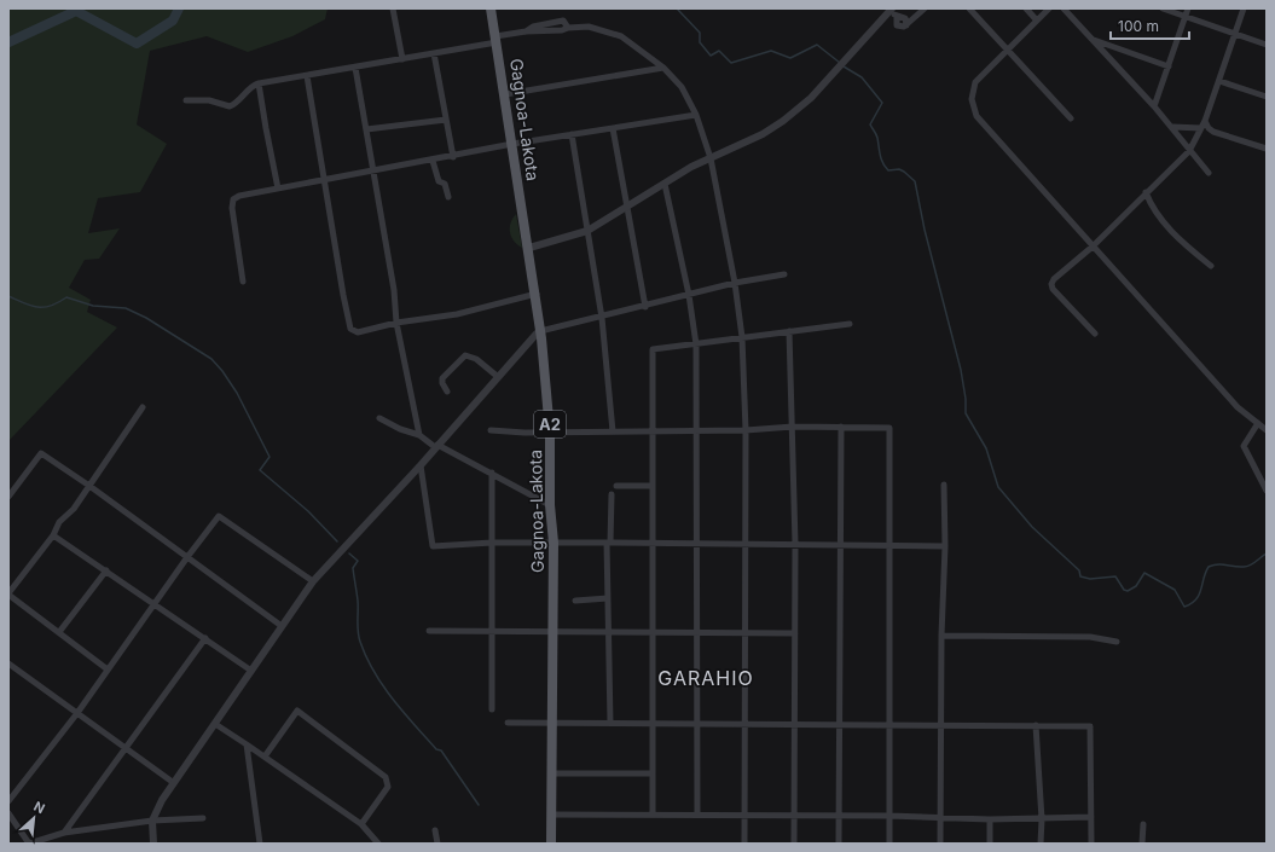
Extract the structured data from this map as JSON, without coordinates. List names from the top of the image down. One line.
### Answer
{"streets":{"main road":["Gagnoa-Lakota","A2"]},"districts":["GARAHIO"],"scale_bar":"100 m","north":"top right"}
